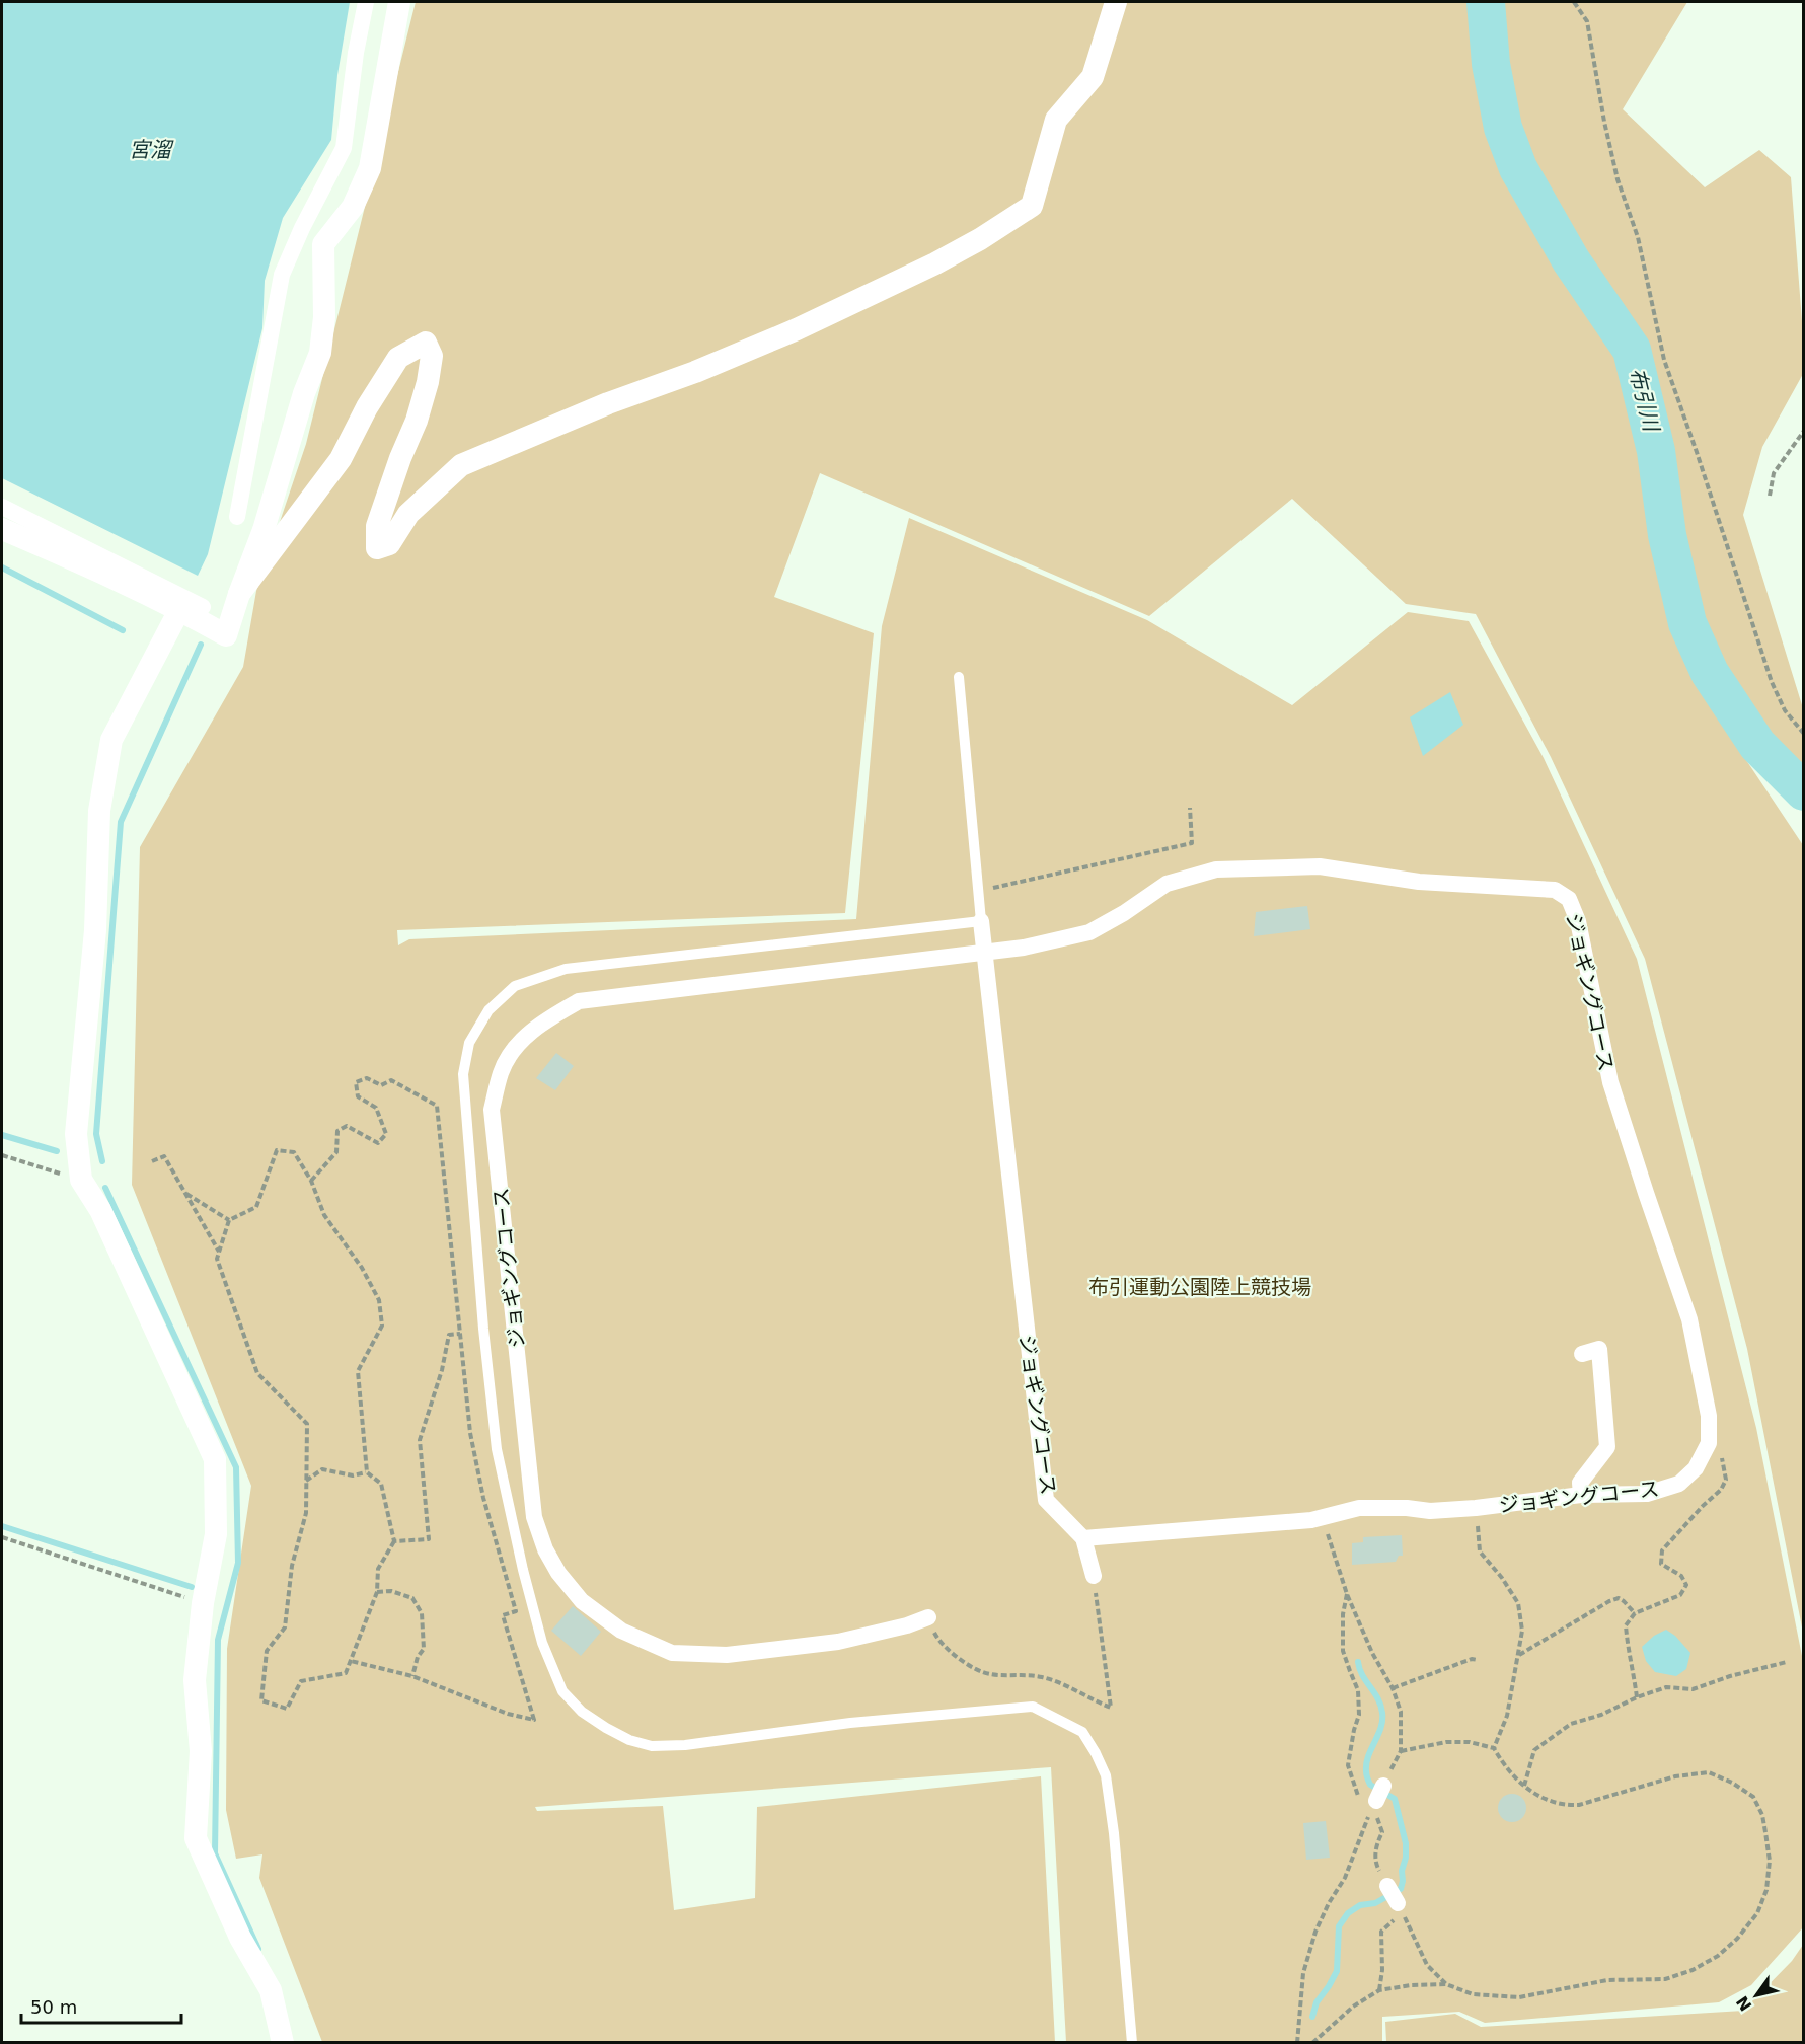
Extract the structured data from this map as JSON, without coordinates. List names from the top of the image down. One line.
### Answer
{"streets":{"street":["ジョギングコース"]},"water":["宮溜","布引川"],"parks":["布引運動公園陸上競技場"],"scale_bar":"50 m","north":"bottom left"}
